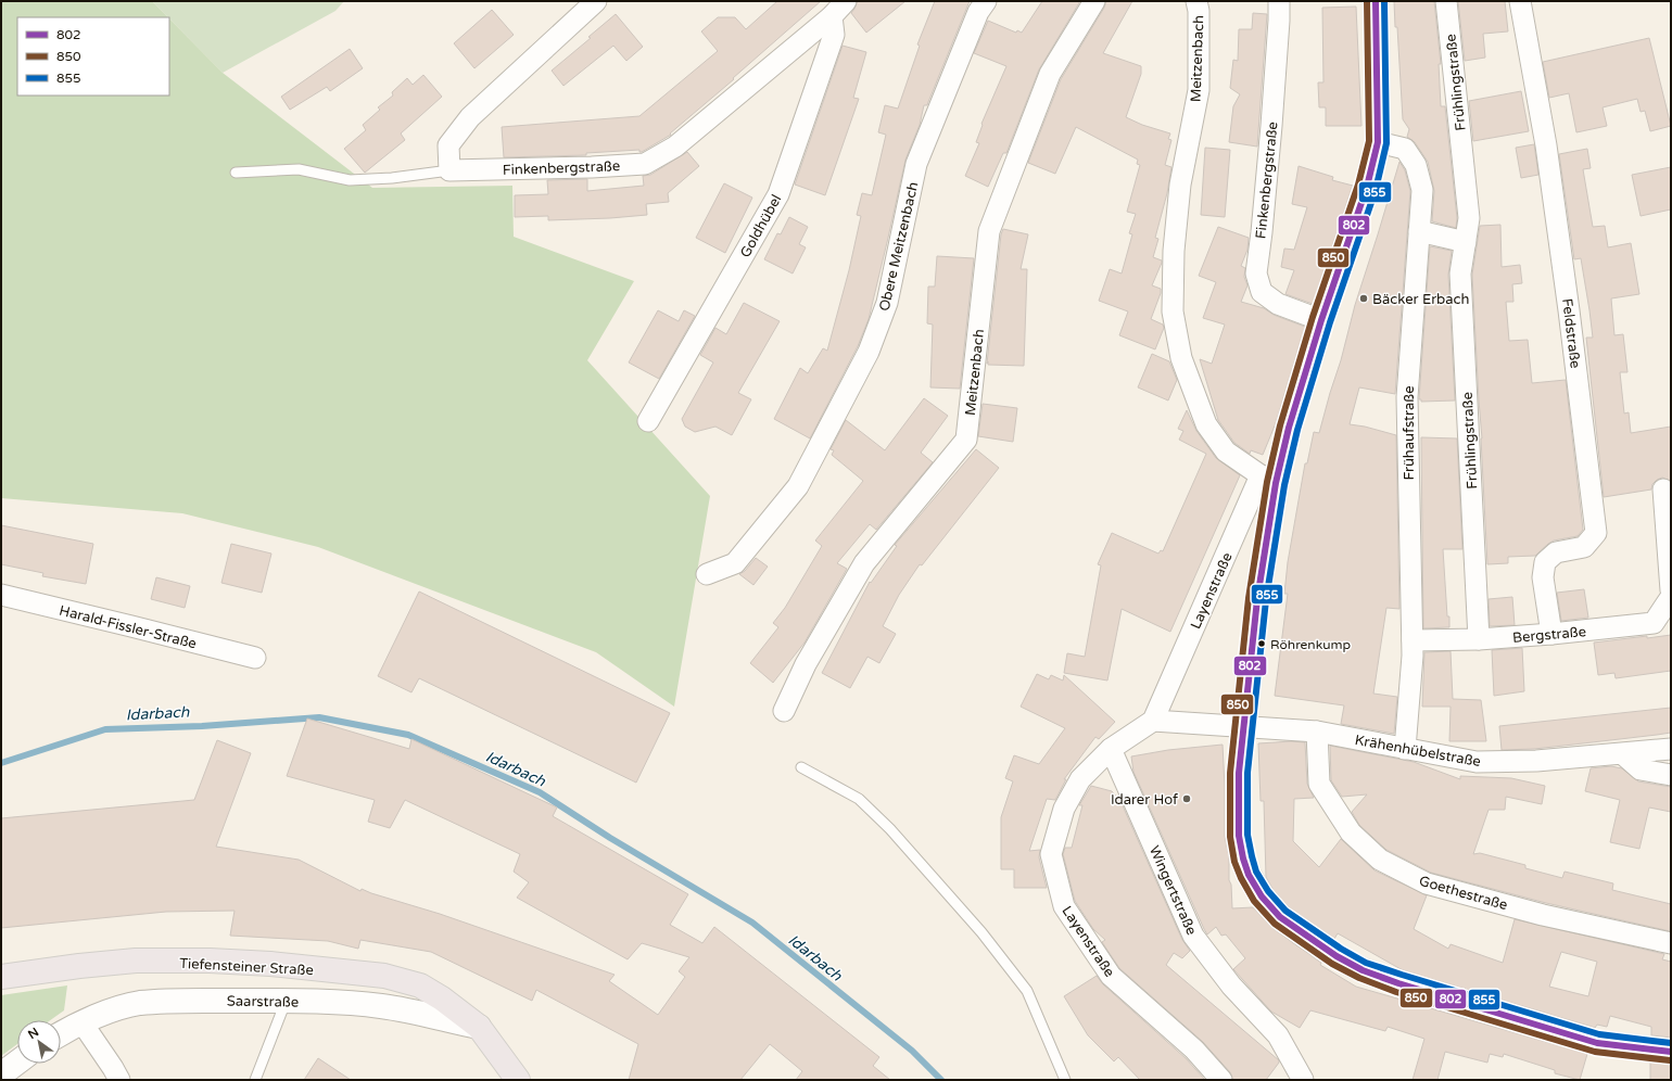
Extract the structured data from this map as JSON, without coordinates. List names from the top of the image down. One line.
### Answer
{"streets":{"main road":["Tiefensteiner Straße"],"street":["Meitzenbach","Frühlingstraße","Finkenbergstraße","Goldhübel","Obere Meitzenbach","Feldstraße","Frühaufstraße","Layenstraße","Harald-Fissler-Straße","Bergstraße","Krähenhübelstraße","Wingertstraße","Goethestraße","Saarstraße"]},"crossings":[["Meitzenbach","Layenstraße"],["Frühlingstraße","Bergstraße"],["Finkenbergstraße","Goldhübel"],["Finkenbergstraße","Layenstraße"],["Feldstraße","Bergstraße"],["Frühaufstraße","Layenstraße"],["Frühaufstraße","Bergstraße"],["Frühaufstraße","Krähenhübelstraße"],["Layenstraße","Krähenhübelstraße"],["Layenstraße","Wingertstraße"],["Krähenhübelstraße","Goethestraße"],["Tiefensteiner Straße","Saarstraße"]],"water":["Idarbach"],"places":["Bäcker Erbach","Röhrenkump","Idarer Hof"],"lines":["transit line 802","transit line 850","transit line 855"],"legend":["802","850","855"],"north":"top left"}
